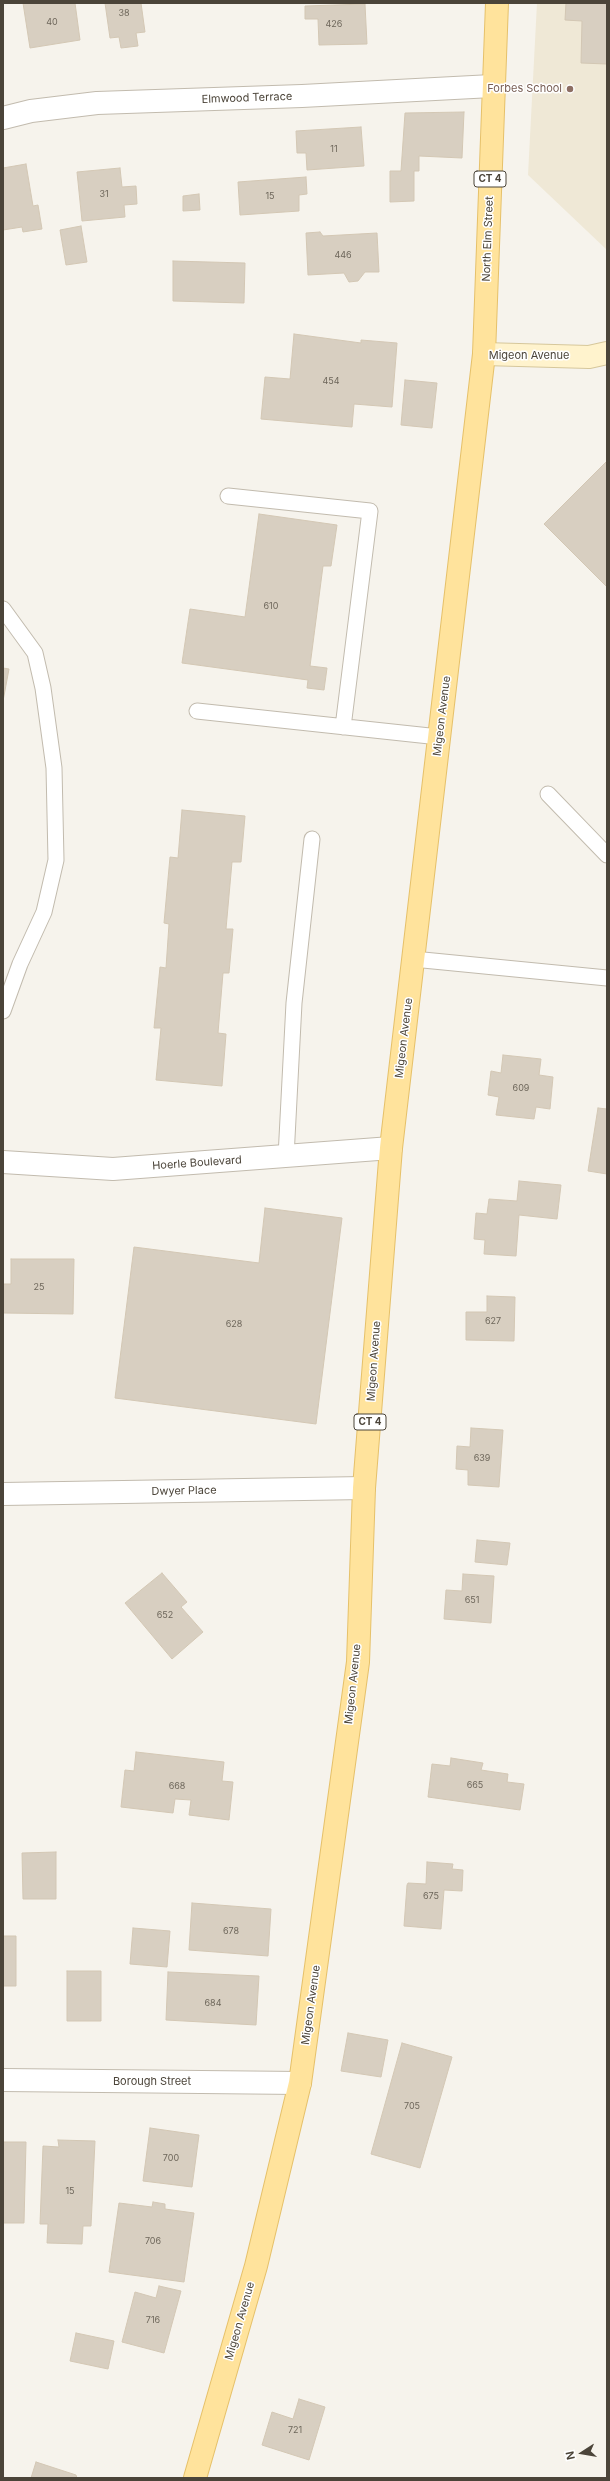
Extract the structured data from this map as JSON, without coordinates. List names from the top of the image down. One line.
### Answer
{"streets":{"main road":["CT 4","North Elm Street","Migeon Avenue"],"street":["Elmwood Terrace","Hoerle Boulevard","Dwyer Place","Borough Street"]},"crossings":[["Elmwood Terrace","North Elm Street"],["North Elm Street","Migeon Avenue"],["Migeon Avenue","Hoerle Boulevard"],["Migeon Avenue","Dwyer Place"],["Migeon Avenue","Borough Street"]],"places":["Forbes School"],"house_numbers":["38","40","426","11","31","15","446","454","610","609","25","627","628","639","651","652","665","668","675","678","684","705","700","15","706","716","721"],"north":"left"}
